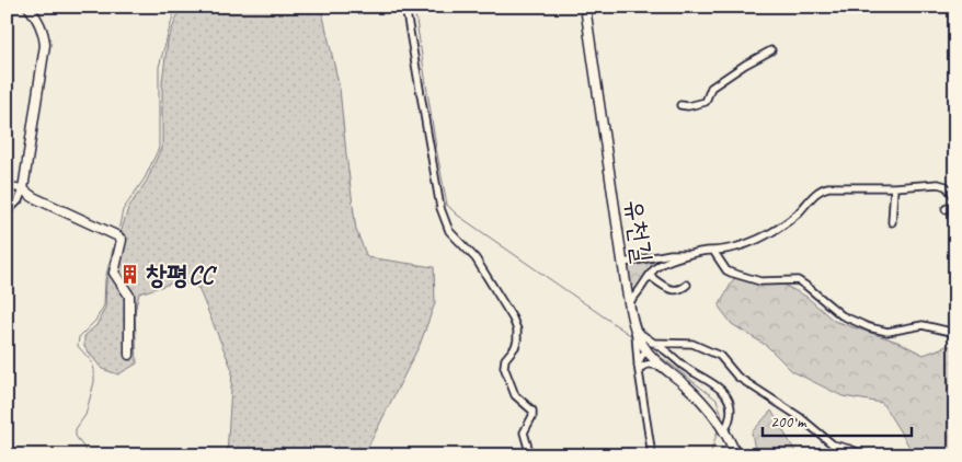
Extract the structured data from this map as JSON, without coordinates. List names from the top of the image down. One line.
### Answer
{"streets":{"street":["유천길"]},"places":{"building":["창평CC"]},"scale_bar":"200 m"}
